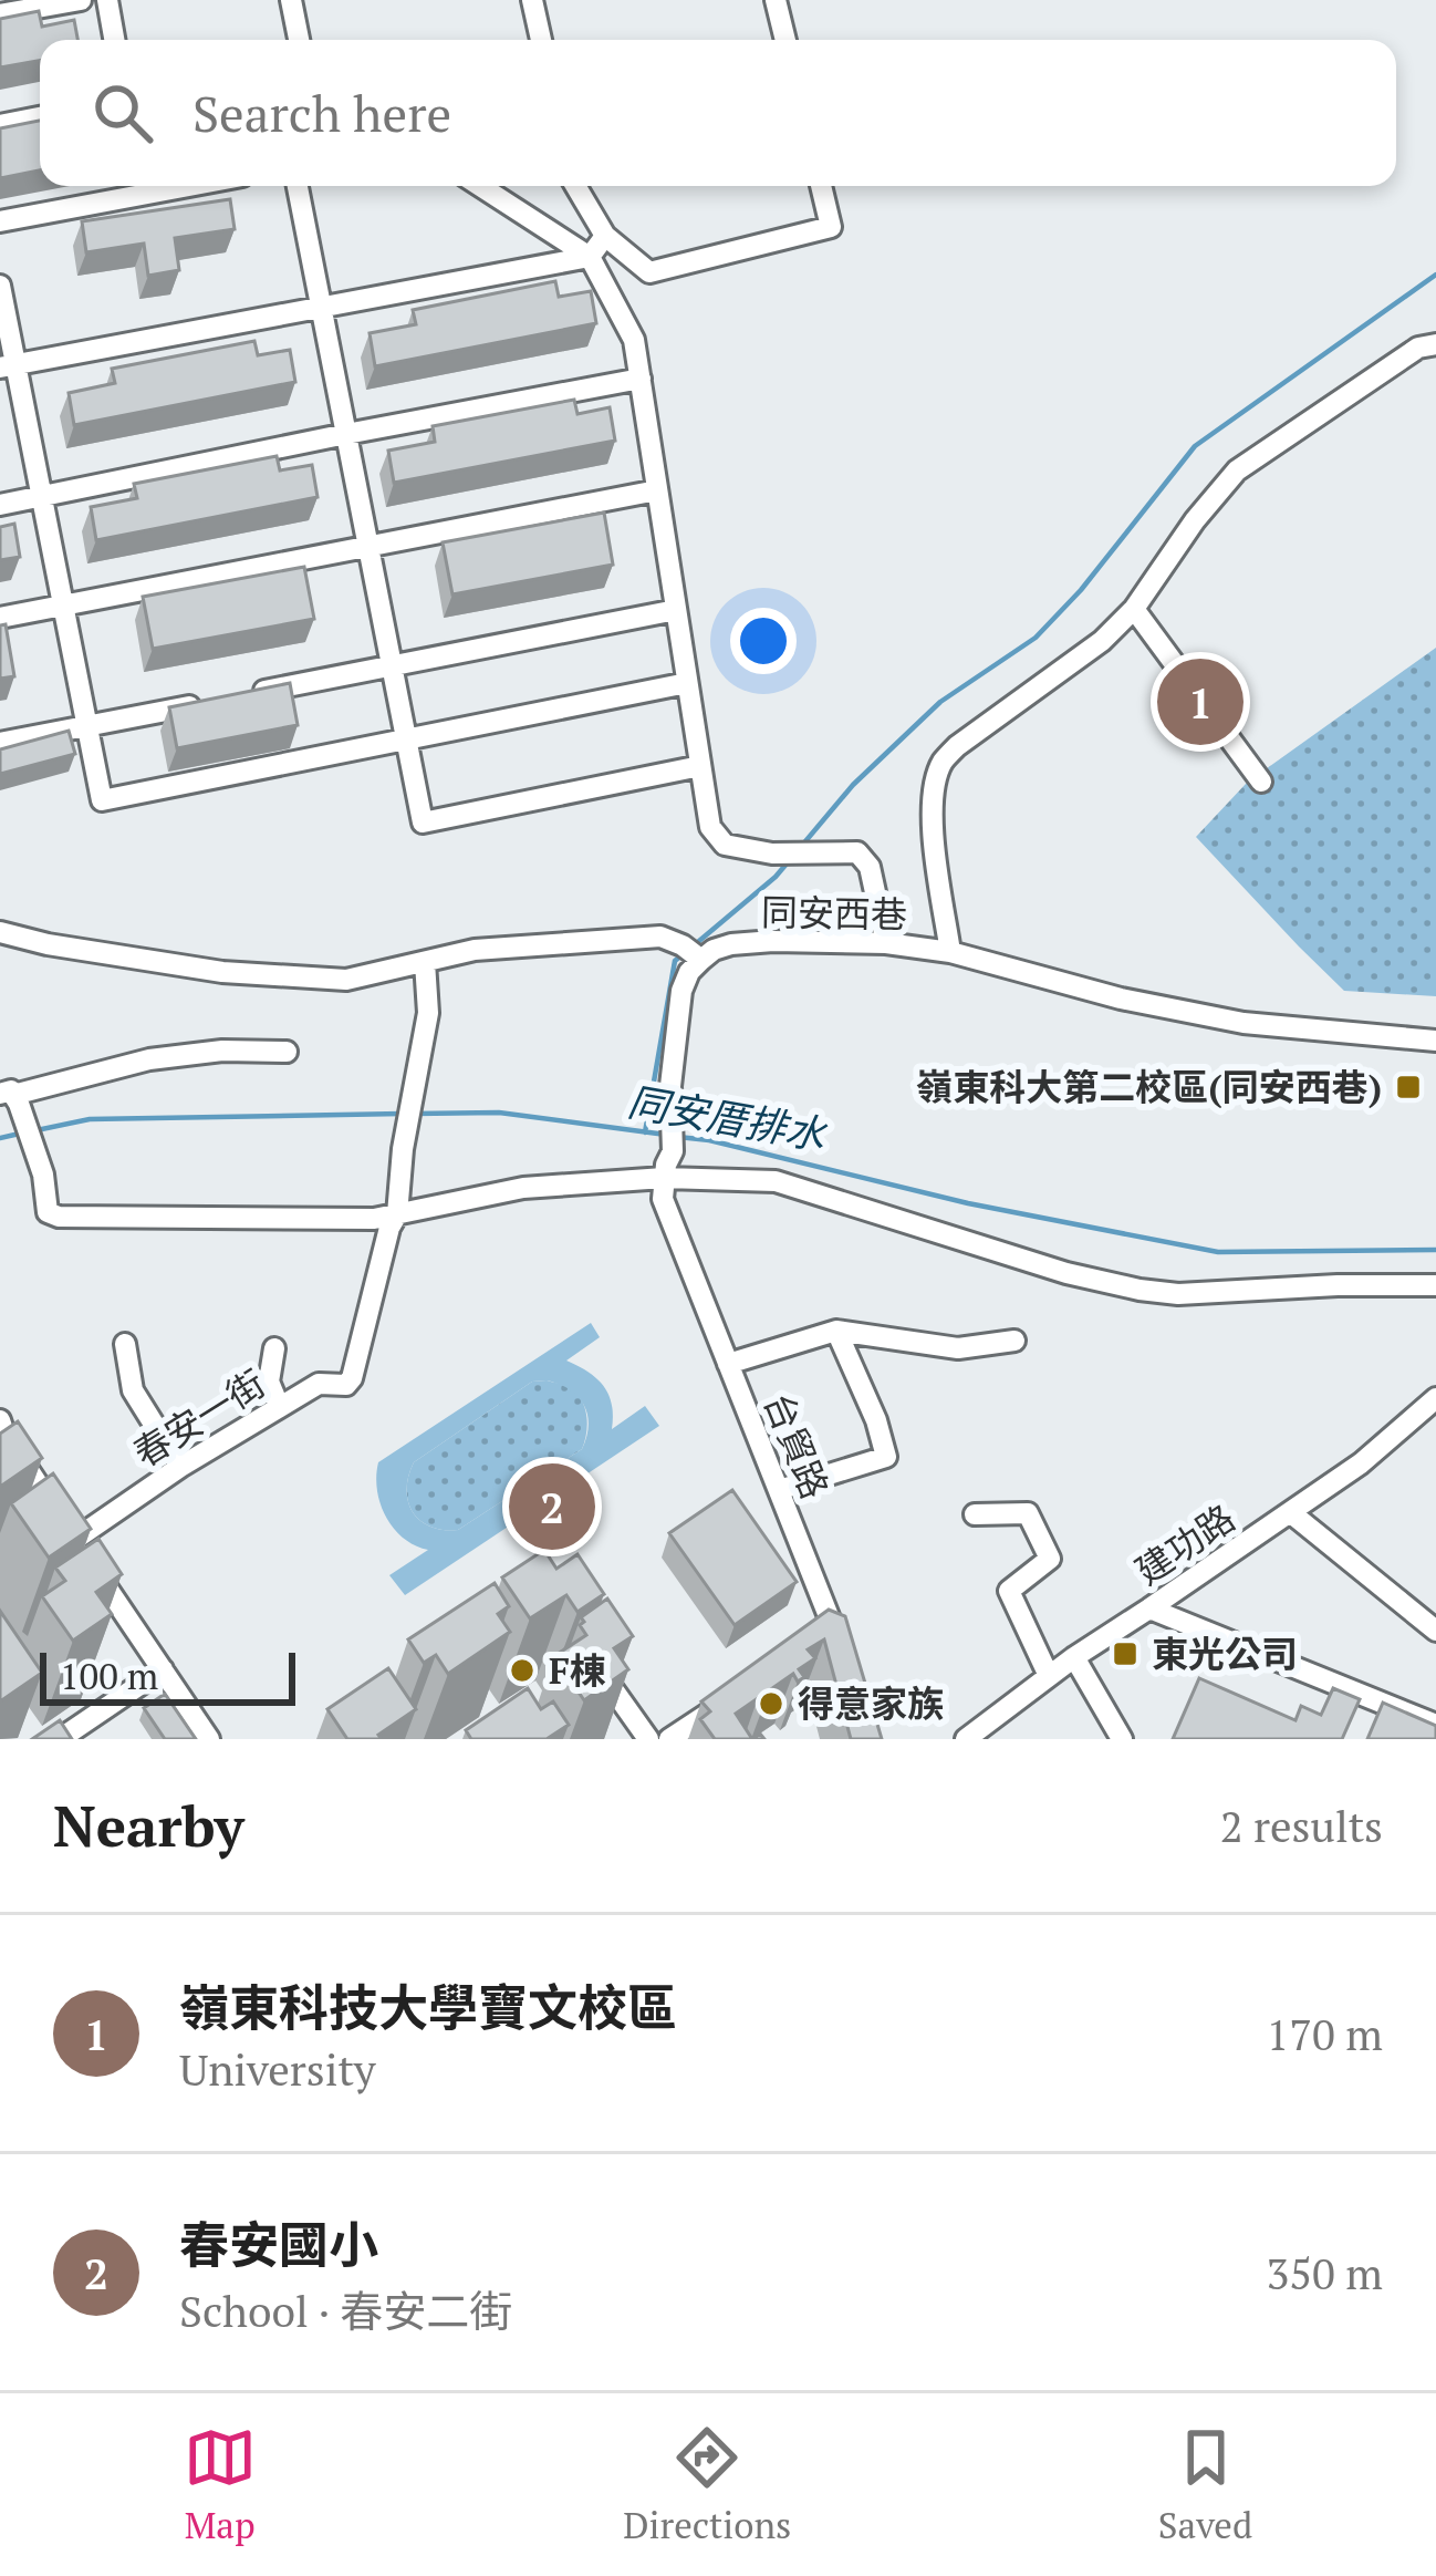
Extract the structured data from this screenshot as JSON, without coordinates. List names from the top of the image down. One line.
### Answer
{"streets":{"street":["同安西巷","春安一街","台貿路","建功路"]},"water":["同安厝排水"],"places":{"transit":["嶺東科大第二校區(同安西巷)","東光公司"],"other":["F棟","得意家族"]},"scale_bar":"100 m","page":{"search":"Search here","pins":["1","2"],"scale":"100 m","heading":["Nearby","2 results"],"list":[{"mark":"1","name":"嶺東科技大學寶文校區","note":"University","value":"170 m"},{"mark":"2","name":"春安國小","note":"School · 春安二街","value":"350 m"}],"nav":["Map","Directions","Saved"]}}
